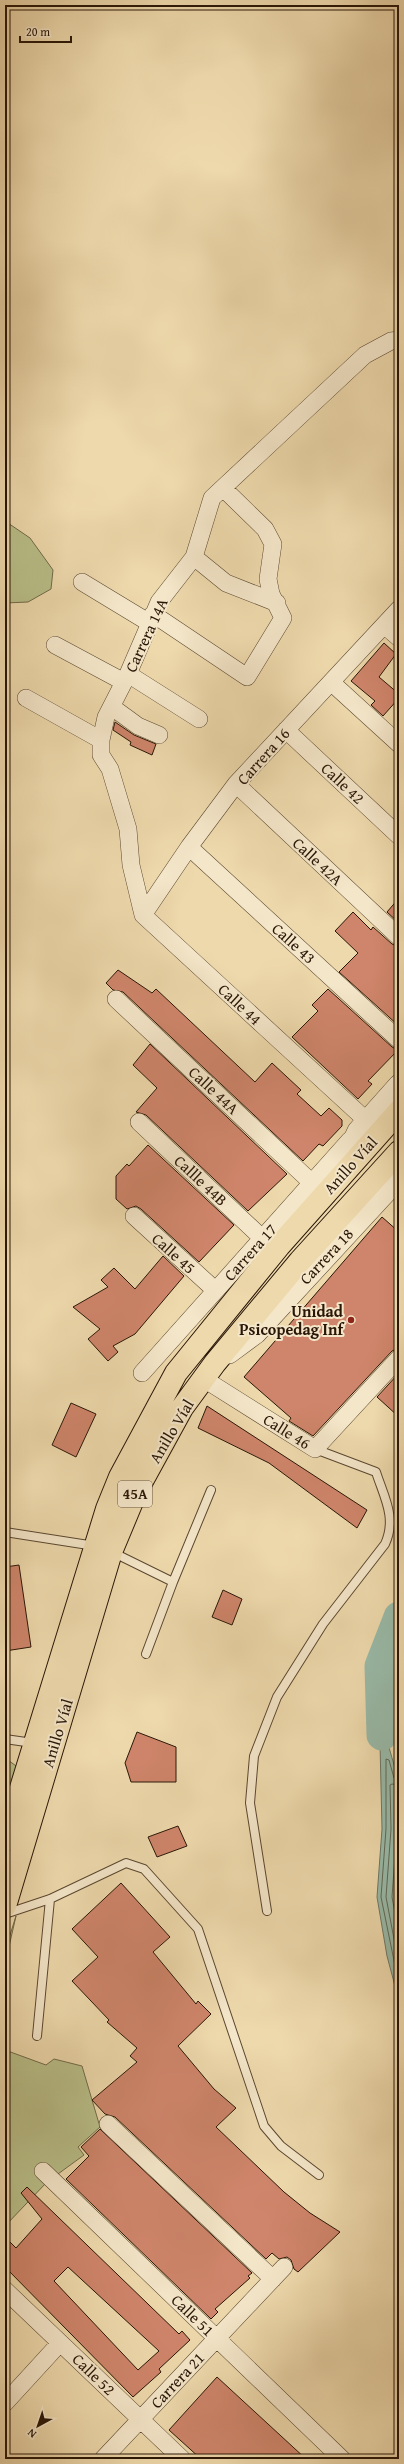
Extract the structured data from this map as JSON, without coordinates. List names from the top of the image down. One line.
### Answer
{"streets":{"highway":["Anillo Víal","45A"],"street":["Carrera 14A","Carrera 16","Calle 42","Calle 42A","Calle 43","Calle 44","Calle 44A","Callle 44B","Carrera 17","Calle 45","Carrera 18","Calle 46","Calle 51","Calle 52","Carrera 21"]},"crossings":[["Carrera 14A","Carrera 16"],["Carrera 14A","Calle 44"],["Carrera 16","Calle 42"],["Carrera 16","Calle 42A"],["Carrera 16","Calle 43"],["Carrera 16","Calle 44"],["Calle 44","Carrera 17"],["Calle 44A","Carrera 17"],["Anillo Víal","Carrera 17"],["Anillo Víal","Carrera 18"],["Anillo Víal","Calle 46"],["Callle 44B","Carrera 17"],["Carrera 17","Calle 45"],["Carrera 18","Calle 46"],["Calle 51","Carrera 21"],["Calle 52","Carrera 21"]],"places":["Unidad Psicopedag Inf"],"scale_bar":"20 m","north":"bottom left"}
